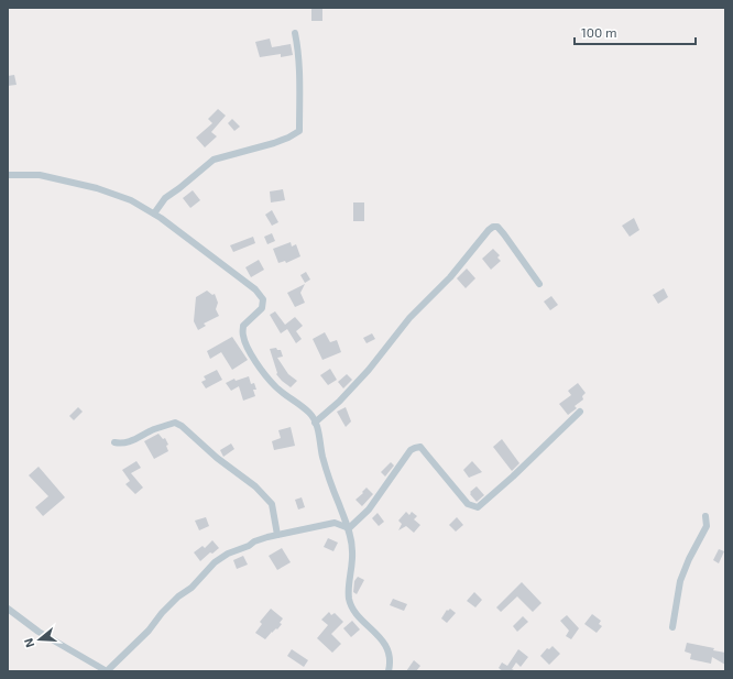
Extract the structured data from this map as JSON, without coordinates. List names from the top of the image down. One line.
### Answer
{"scale_bar":"100 m","north":"left"}
